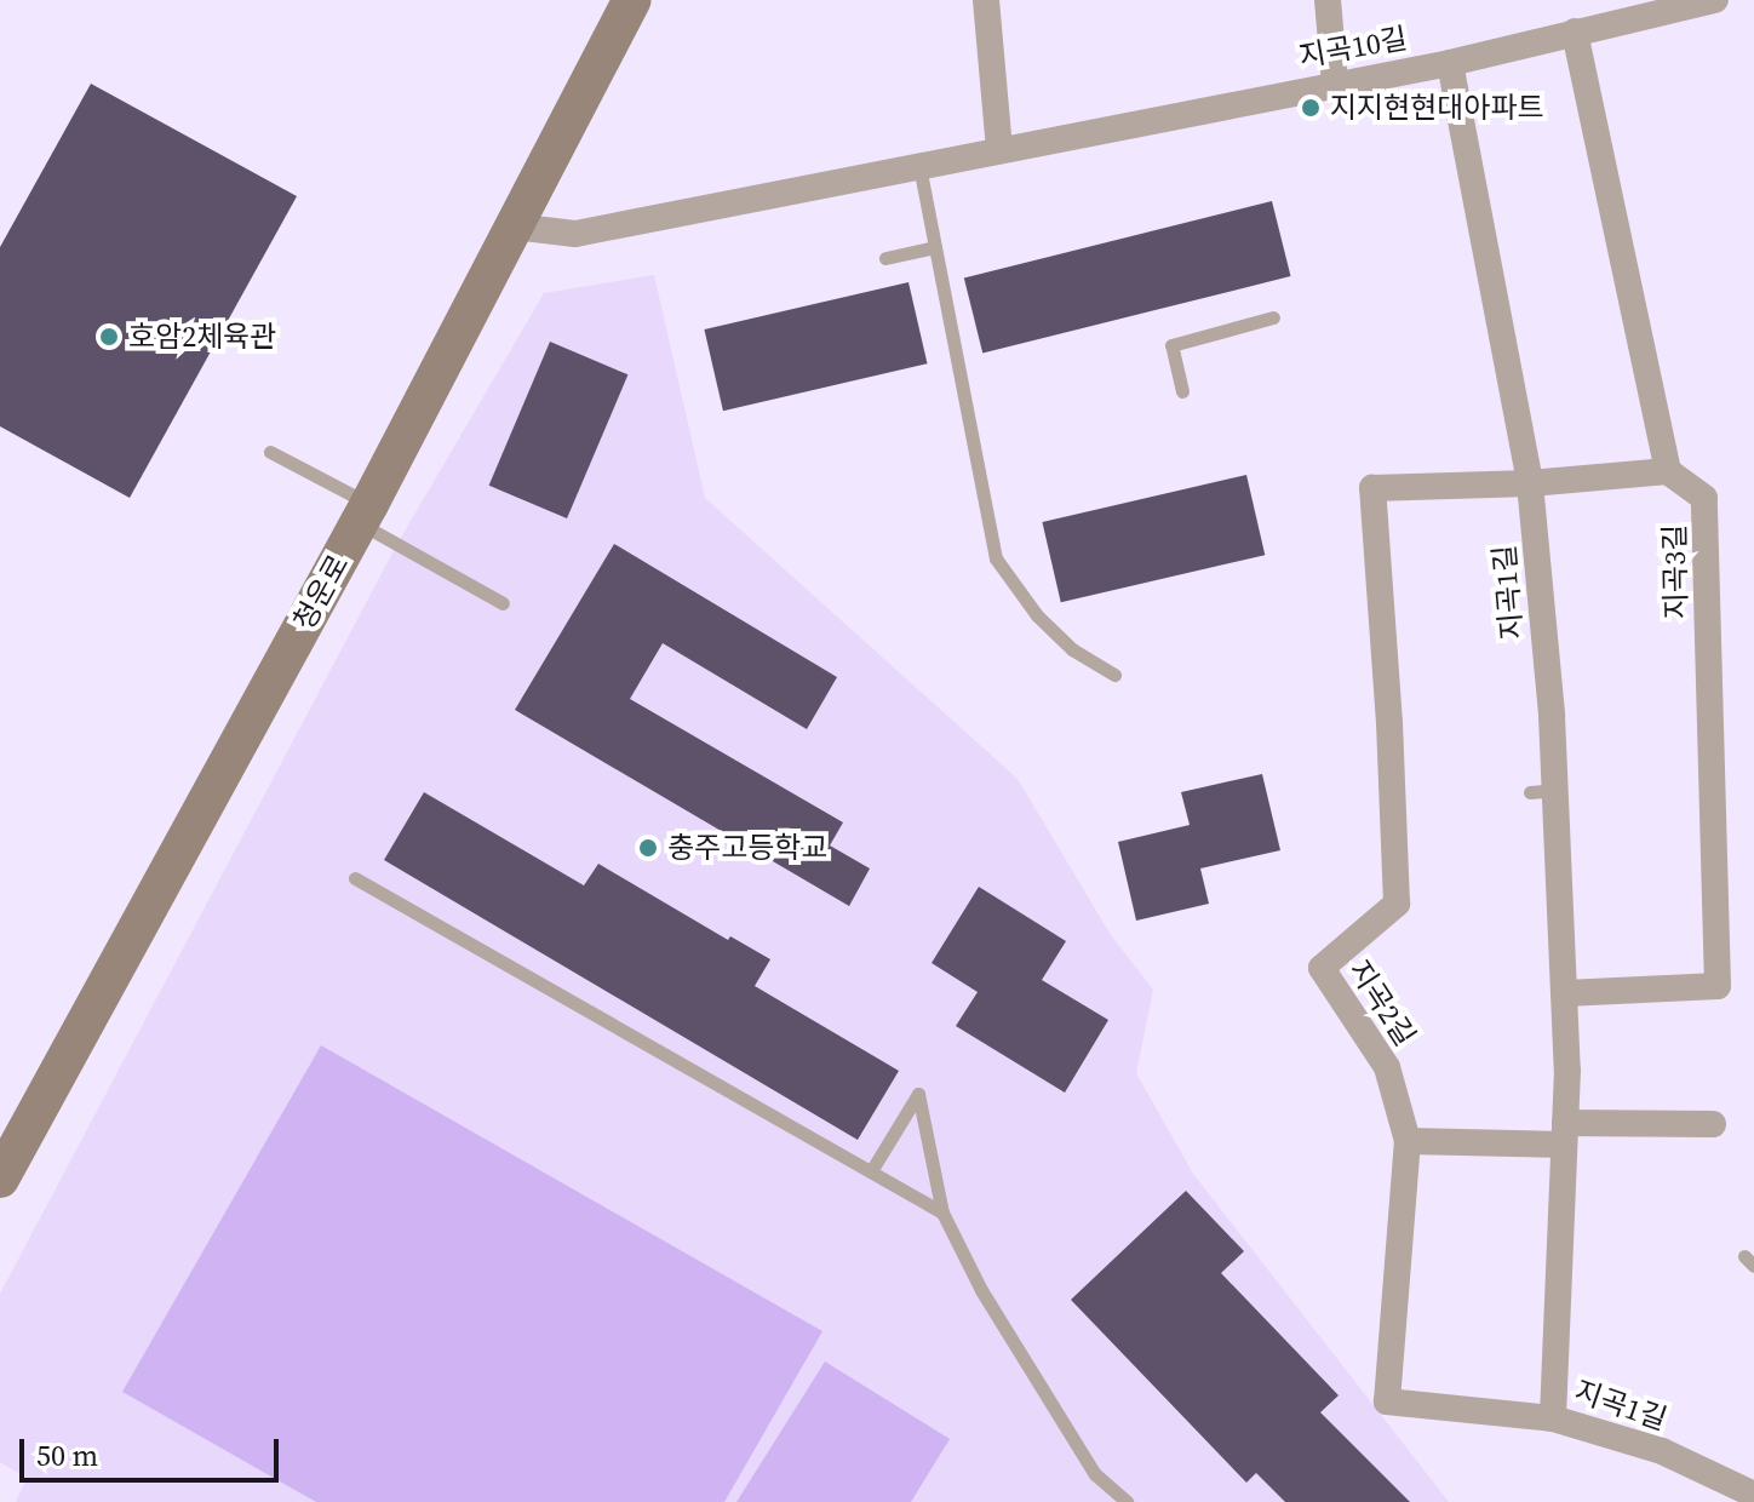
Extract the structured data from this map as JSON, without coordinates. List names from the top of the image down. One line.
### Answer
{"streets":{"street":["지곡10길","지곡3길","청운로","지곡1길","지곡2길"]},"crossings":[["지곡10길","청운로"],["지곡10길","지곡1길"],["지곡3길","지곡1길"],["지곡1길","지곡2길"]],"places":["지지현현대아파트","호암2체육관","충주고등학교"],"scale_bar":"50 m"}
